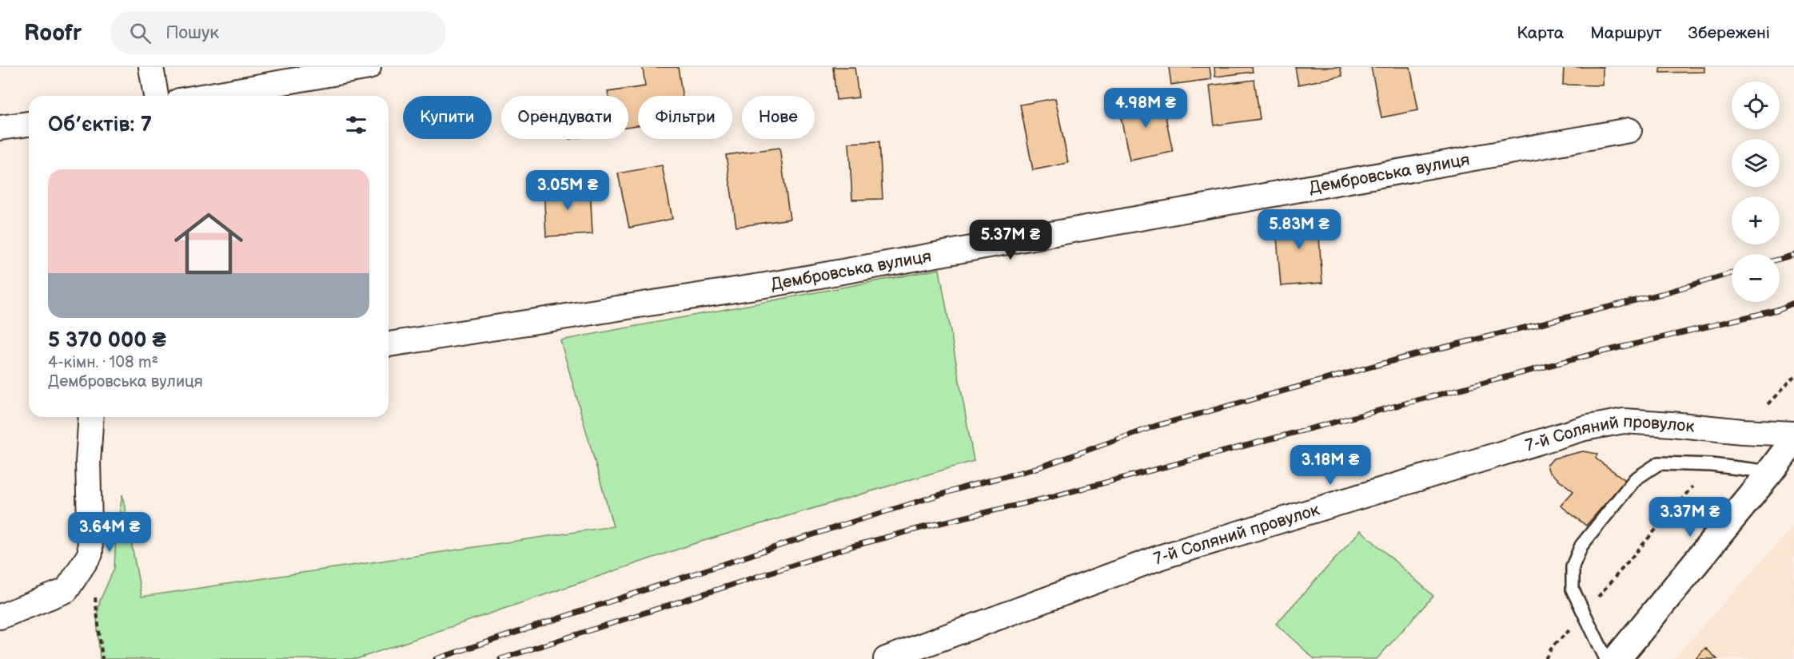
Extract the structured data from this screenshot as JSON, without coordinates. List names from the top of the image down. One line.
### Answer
{"streets":{"street":["Дембровська вулиця","7-й Соляний провулок"]},"page":{"header":"Roofr","search":"Пошук","nav":["Карта","Маршрут","Збережені"],"map_buttons":["+","−"],"price":["4.98M ₴","3.05M ₴","5.83M ₴","5.37M ₴","3.18M ₴","3.37M ₴","3.64M ₴"],"chip":["Купити","Орендувати","Фільтри","Нове"],"heading":"Об’єктів: 7","list":[{"name":"5 370 000 ₴","note":"4-кімн. · 108 m² · Дембровська вулиця"}]}}
